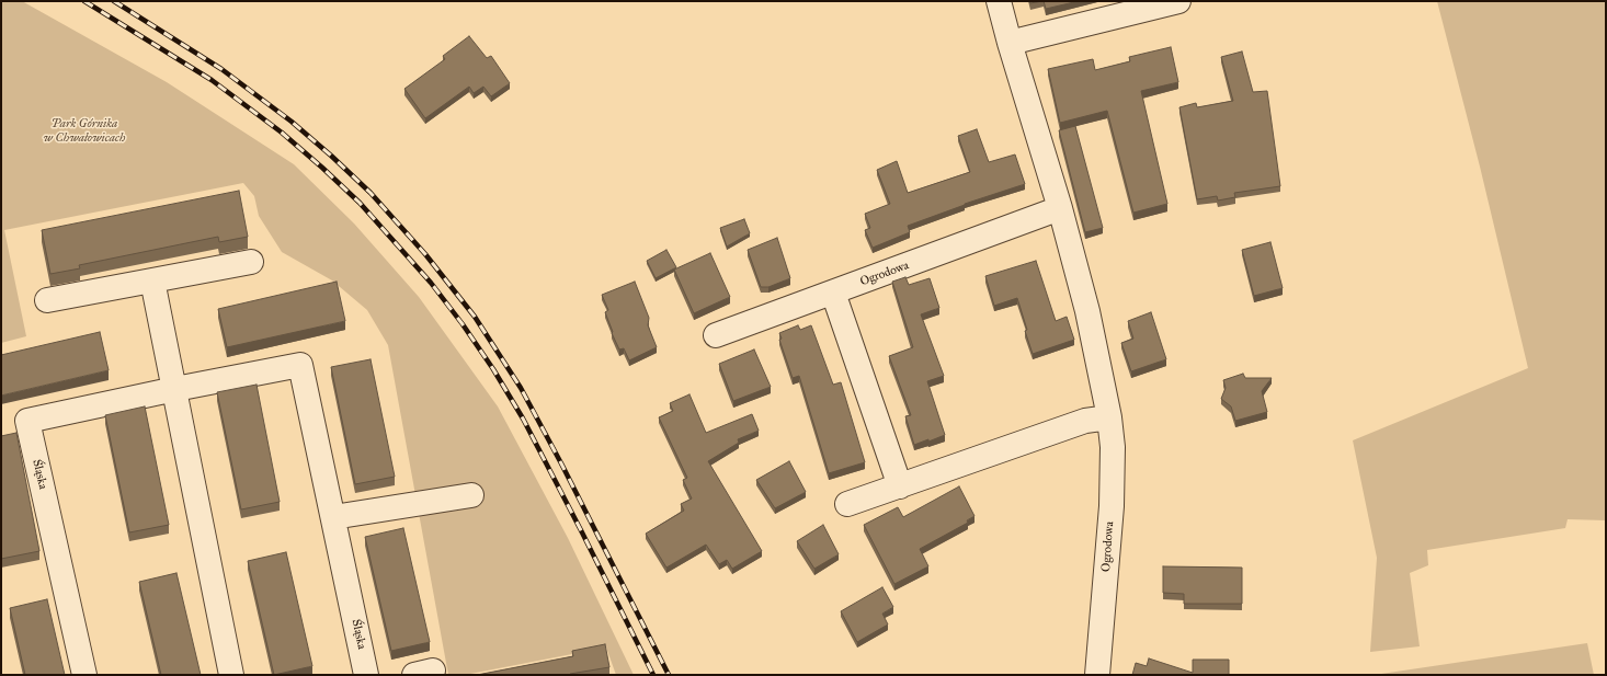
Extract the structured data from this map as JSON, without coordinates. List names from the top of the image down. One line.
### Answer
{"streets":{"street":["Ogrodowa","Śląska"]},"parks":["Park Górnika w Chwałowicach"]}
